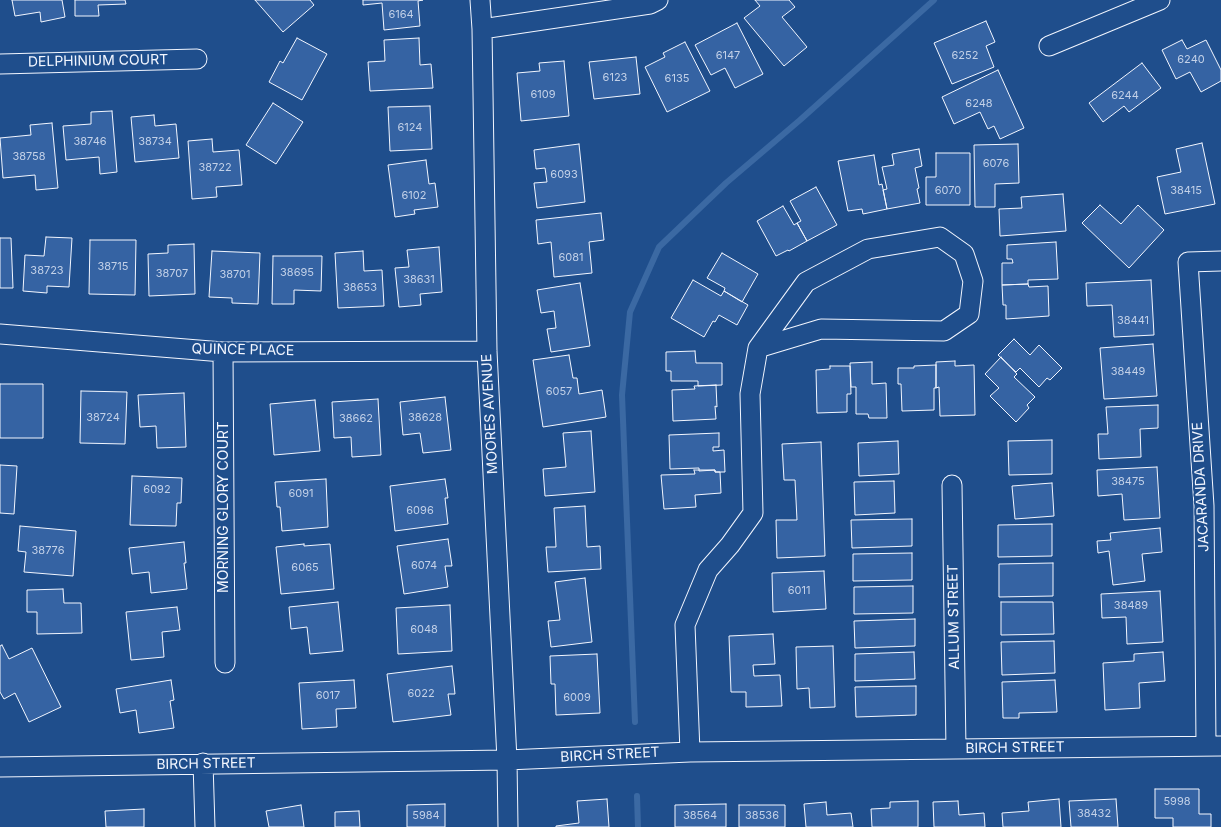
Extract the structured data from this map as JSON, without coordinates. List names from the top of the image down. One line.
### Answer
{"streets":{"street":["DELPHINIUM COURT","QUINCE PLACE","MOORES AVENUE","JACARANDA DRIVE","MORNING GLORY COURT","ALLUM STREET","BIRCH STREET"]},"crossings":[["QUINCE PLACE","MOORES AVENUE"],["QUINCE PLACE","MORNING GLORY COURT"],["MOORES AVENUE","BIRCH STREET"],["JACARANDA DRIVE","BIRCH STREET"],["ALLUM STREET","BIRCH STREET"]],"house_numbers":["6164","6147","6252","6240","6123","6135","6109","6244","6248","6124","38746","38734","38758","6076","38722","6093","6070","38415","6102","6081","38715","38723","38695","38707","38701","38631","38653","38441","38449","6057","38724","38628","38662","38475","6092","6091","6096","38776","6074","6065","6011","38489","6048","6022","6017","6009","5998","38432","5984","38564","38536"]}
